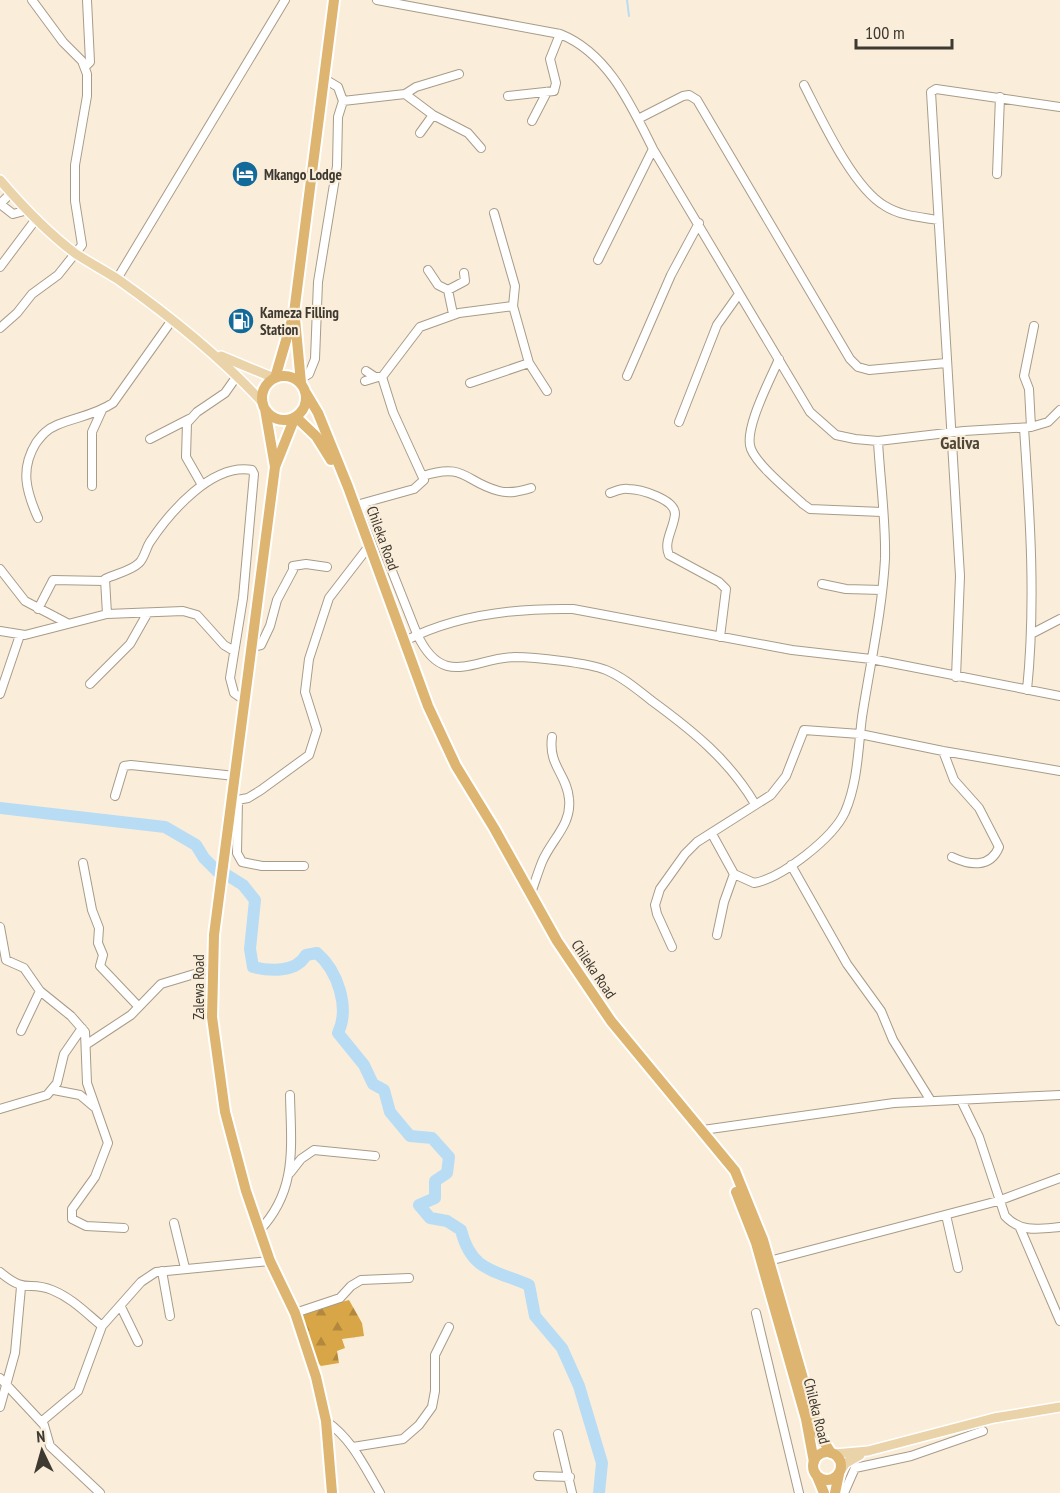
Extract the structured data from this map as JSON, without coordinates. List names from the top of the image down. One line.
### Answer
{"streets":{"highway":["Chileka Road","Zalewa Road"]},"crossings":[["Chileka Road","Zalewa Road"]],"districts":["Galiva"],"places":{"hotel":["Mkango Lodge"],"fuel station":["Kameza Filling Station"]},"scale_bar":"100 m","north":"top"}
